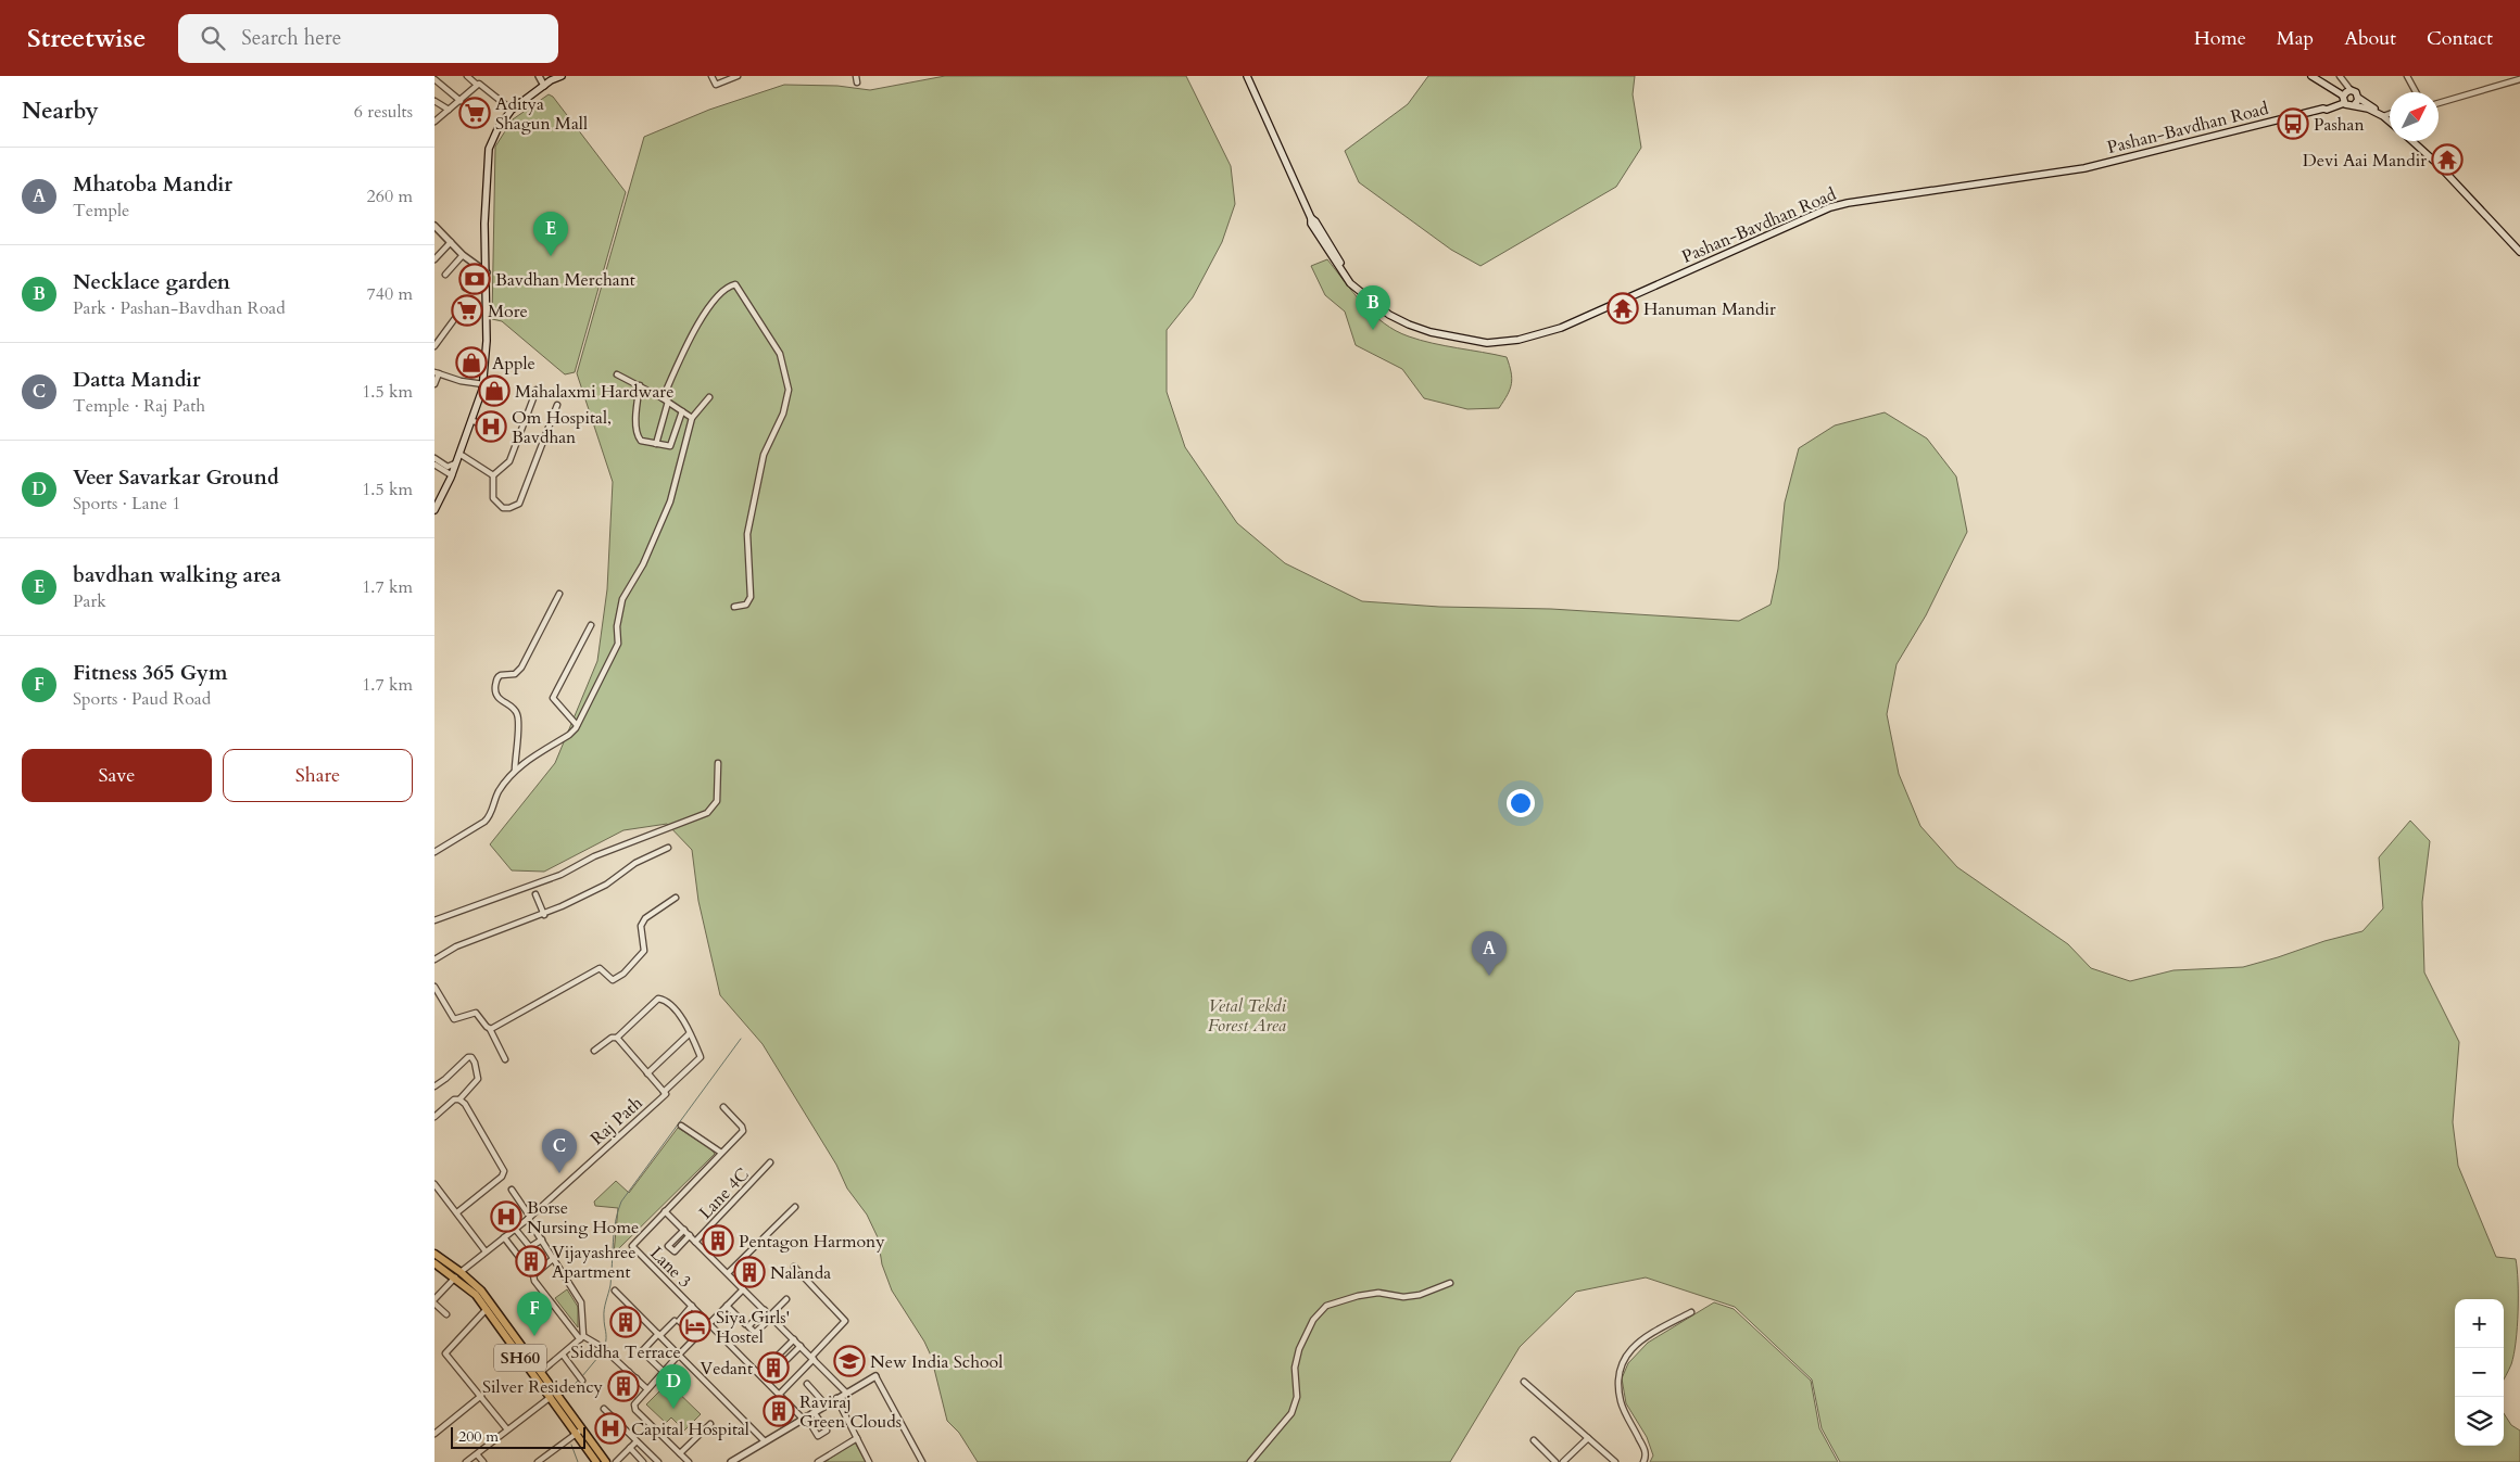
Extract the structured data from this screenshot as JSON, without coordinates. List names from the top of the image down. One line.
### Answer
{"streets":{"main road":["Pashan-Bavdhan Road","SH60"],"street":["Raj Path","Lane 4C","Lane 3"]},"crossings":[["Raj Path","SH60"]],"parks":["Vetal Tekdi Forest Area"],"places":{"supermarket":["Aditya Shagun Mall","More"],"bus stop":["Pashan"],"temple":["Devi Aai Mandir","Hanuman Mandir"],"bank":["Bavdhan Merchant"],"shop":["Apple","Mahalaxmi Hardware"],"hospital":["Om Hospital, Bavdhan","Borse Nursing Home","Capital Hospital"],"building":["Pentagon Harmony","Vijayashree Apartment","Nalanda","Siddha Terrace","Vedant","Silver Residency","Raviraj Green Clouds"],"hotel":["Siya Girls' Hostel"],"school or university":["New India School"]},"scale_bar":"200 m","north":"top right","page":{"header":"Streetwise","search":"Search here","nav":["Home","Map","About","Contact"],"heading":["Nearby","6 results"],"list":[{"mark":"A","name":"Mhatoba Mandir","note":"Temple","value":"260 m"},{"mark":"B","name":"Necklace garden","note":"Park · Pashan-Bavdhan Road","value":"740 m"},{"mark":"C","name":"Datta Mandir","note":"Temple · Raj Path","value":"1.5 km"},{"mark":"D","name":"Veer Savarkar Ground","note":"Sports · Lane 1","value":"1.5 km"},{"mark":"E","name":"bavdhan walking area","note":"Park","value":"1.7 km"},{"mark":"F","name":"Fitness 365 Gym","note":"Sports · Paud Road","value":"1.7 km"}],"pins":["E","B","A","C","F","D"],"buttons":["Save","Share"],"map_buttons":["+","−"],"scale":"200 m"}}
